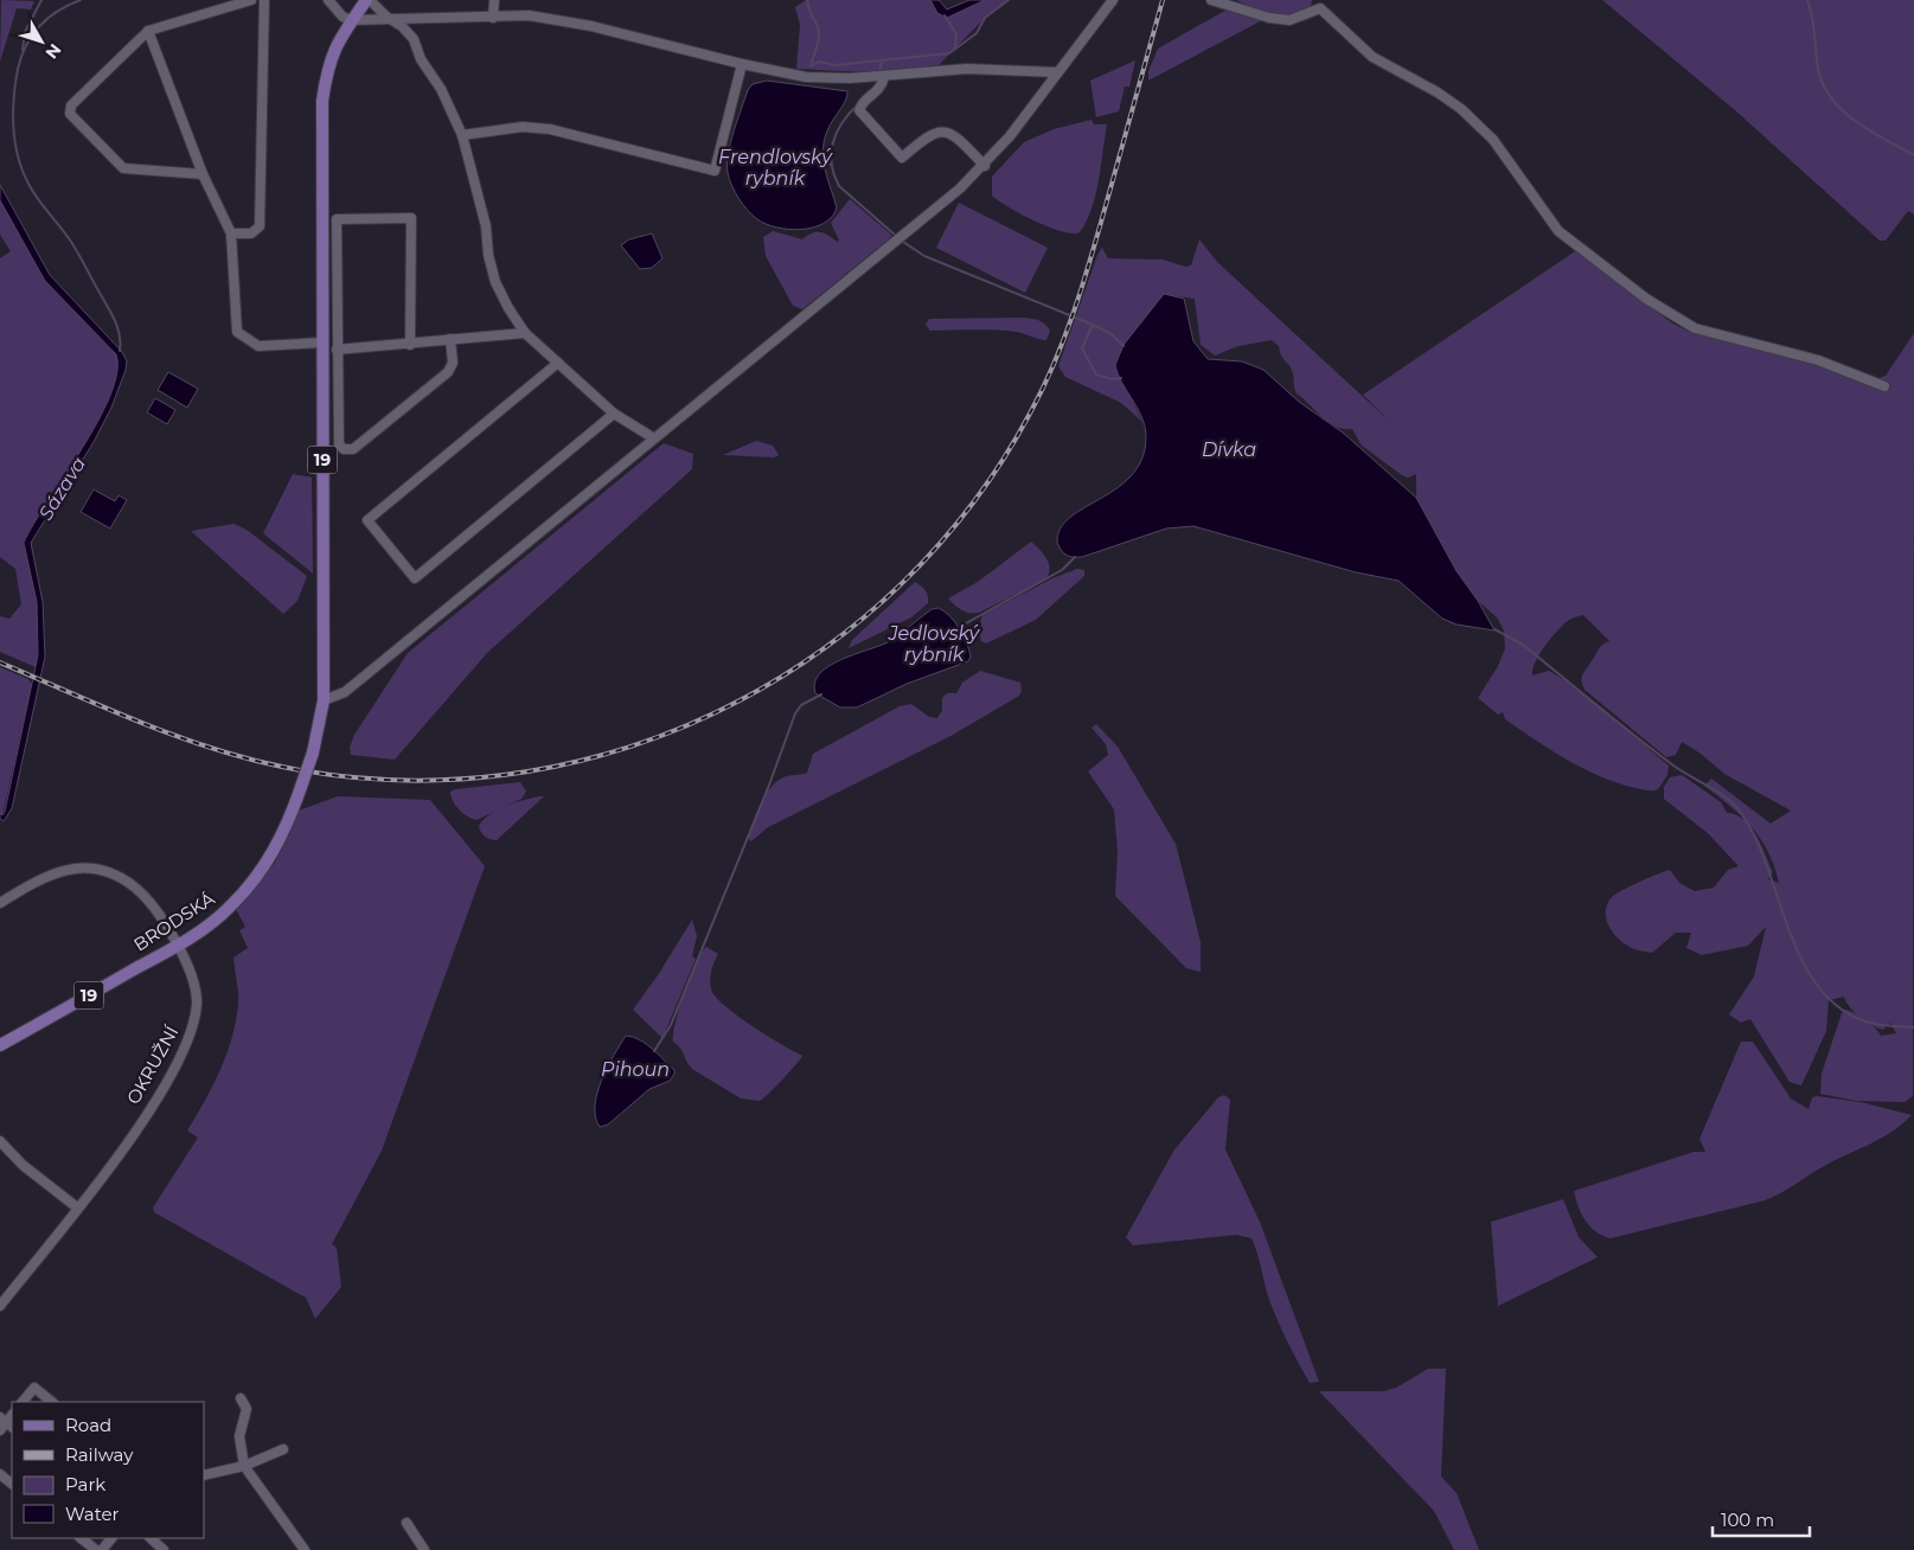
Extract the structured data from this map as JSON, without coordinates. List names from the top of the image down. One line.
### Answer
{"streets":{"main road":["19","BRODSKÁ"],"street":["OKRUŽNÍ"]},"crossings":[["19","BRODSKÁ"],["BRODSKÁ","OKRUŽNÍ"]],"water":["Frendlovský rybník","Dívka","Sázava","Jedlovský rybník","Pihoun"],"legend":["Road","Railway","Park","Water"],"scale_bar":"100 m","north":"bottom right"}
